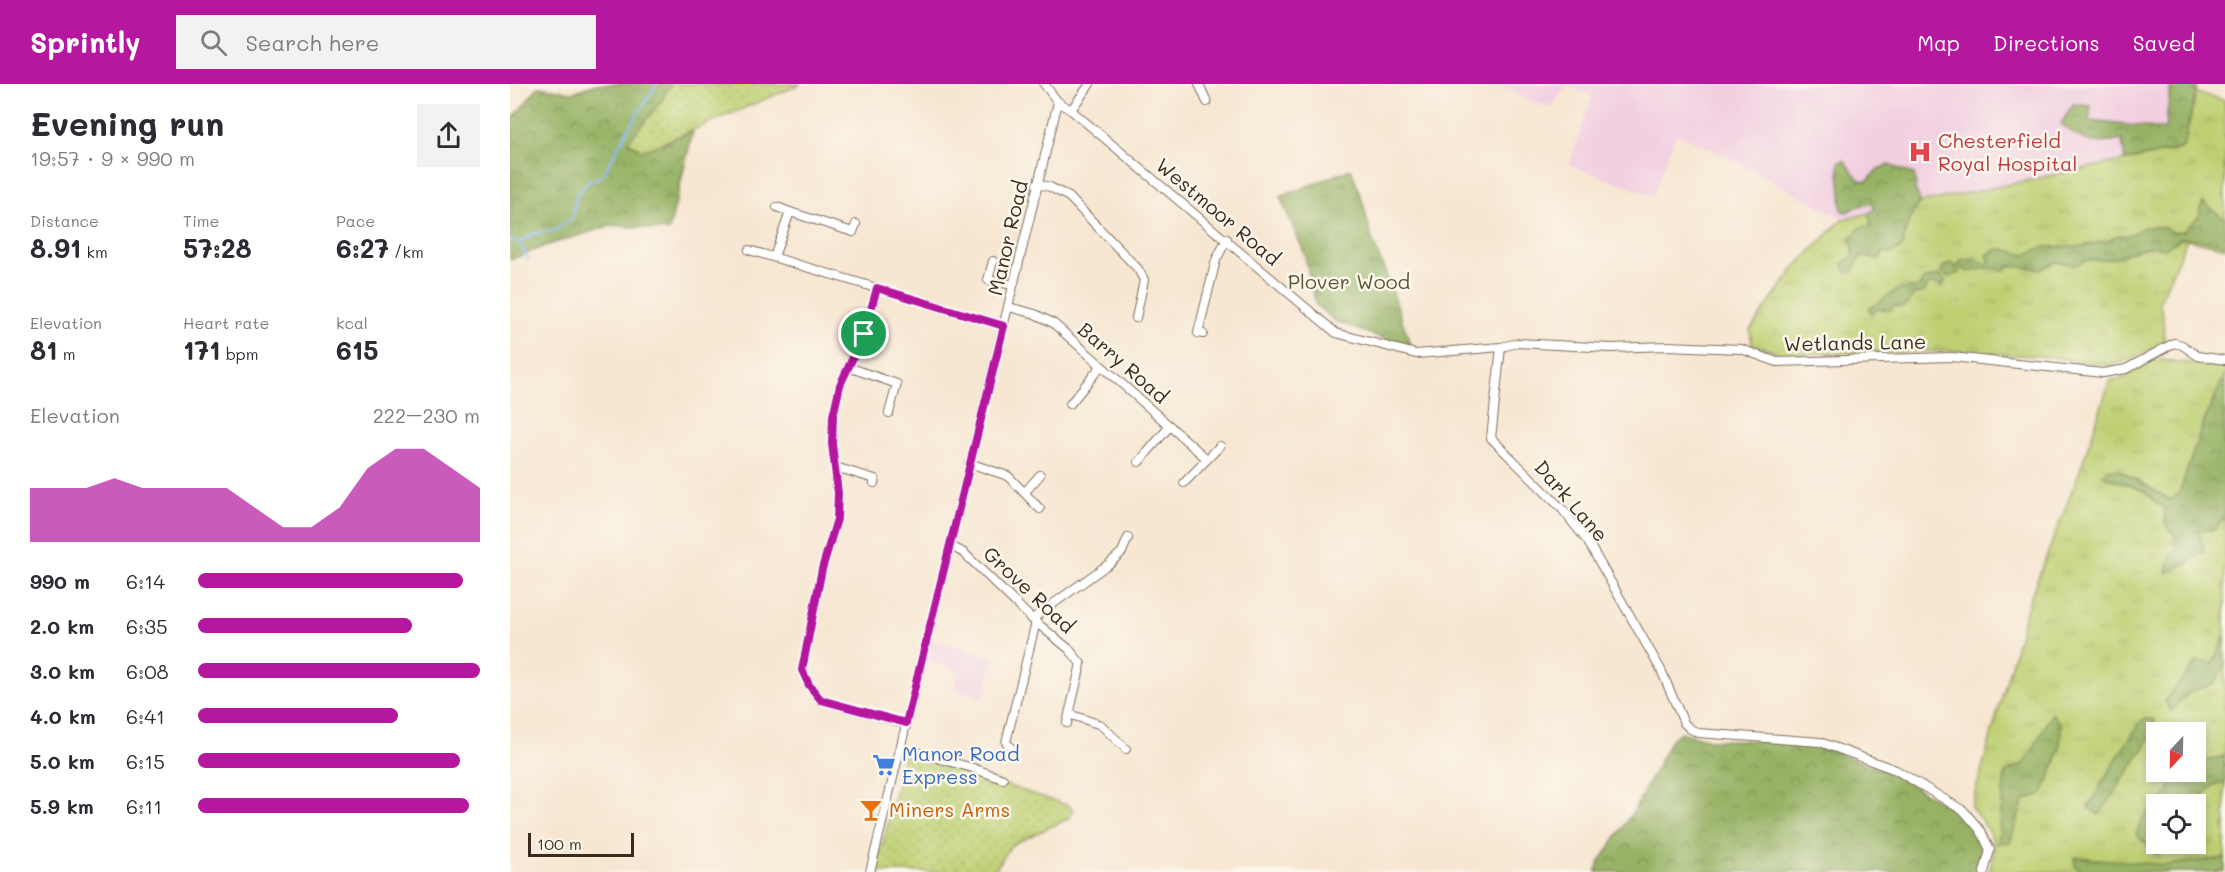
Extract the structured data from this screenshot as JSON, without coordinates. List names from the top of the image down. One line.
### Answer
{"streets":{"street":["Westmoor Road","Manor Road","Wetlands Lane","Barry Road","Dark Lane","Grove Road"]},"crossings":[["Westmoor Road","Manor Road"],["Westmoor Road","Wetlands Lane"],["Westmoor Road","Dark Lane"],["Manor Road","Barry Road"],["Manor Road","Grove Road"],["Wetlands Lane","Dark Lane"]],"parks":["Plover Wood"],"places":{"hospital":["Chesterfield Royal Hospital"],"supermarket":["Manor Road Express"],"bar":["Miners Arms"]},"scale_bar":"100 m","north":"bottom","page":{"header":"Sprintly","search":"Search here","nav":["Map","Directions","Saved"],"heading":["Evening run","19:57 · 9 × 990 m"],"stats":[["Distance","8.91 km"],["Time","57:28"],["Pace","6:27 /km"],["Elevation","81 m"],["Heart rate","171 bpm"],["kcal","615"]],"chart":["Elevation","222–230 m"],"list":[{"name":"990 m","note":"6:14"},{"name":"2.0 km","note":"6:35"},{"name":"3.0 km","note":"6:08"},{"name":"4.0 km","note":"6:41"},{"name":"5.0 km","note":"6:15"},{"name":"5.9 km","note":"6:11"}],"scale":"100 m"}}
